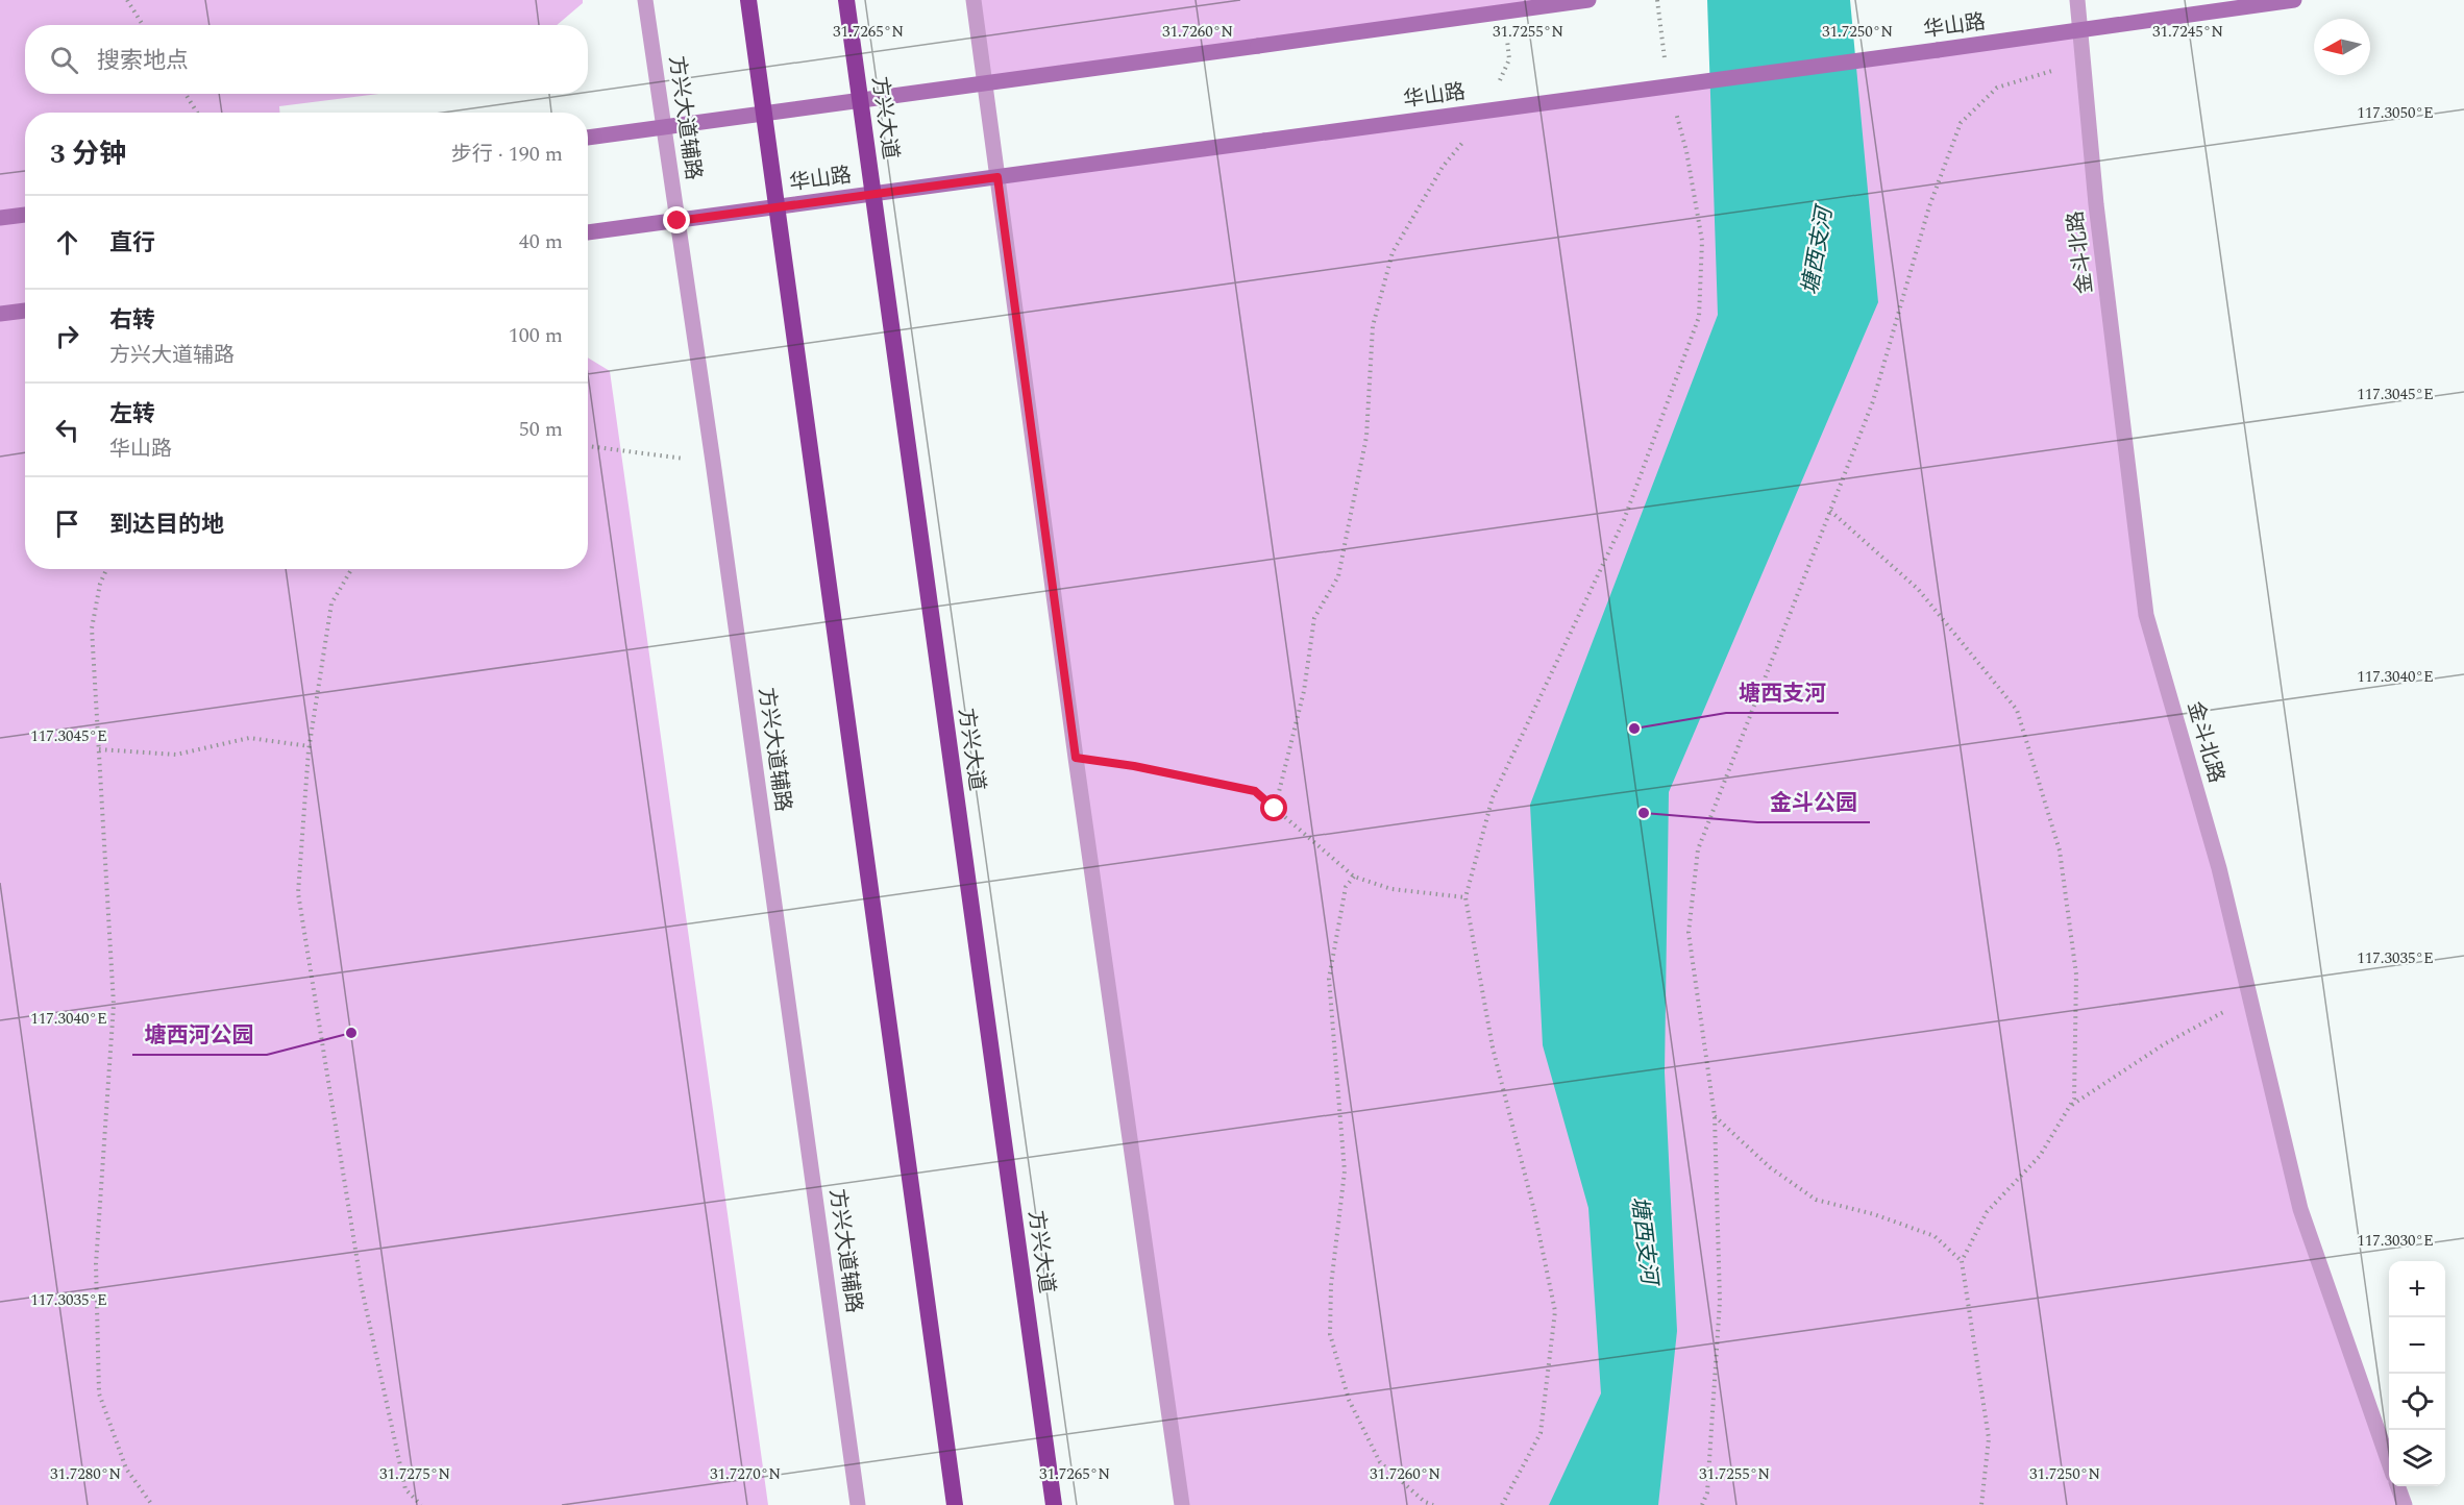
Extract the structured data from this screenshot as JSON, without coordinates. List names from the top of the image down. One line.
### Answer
{"streets":{"highway":["方兴大道"],"main road":["华山路"],"street":["方兴大道辅路","金斗北路"]},"crossings":[["华山路","方兴大道辅路"],["华山路","金斗北路"]],"water":["塘西支河"],"places":["塘西支河","金斗公园","塘西河公园"],"north":"left","page":{"search":"搜索地点","heading":["3 分钟","步行 · 190 m"],"list":[["直行","40 m"],["右转","方兴大道辅路","100 m"],["左转","华山路","50 m"],"到达目的地"],"map_buttons":["+","−"]},"coordinates":["31.7265°N","31.7260°N","31.7255°N","31.7250°N","31.7245°N","117.3050°E","117.3045°E","117.3040°E","117.3035°E","117.3030°E","31.7280°N","31.7275°N","31.7270°N"]}
